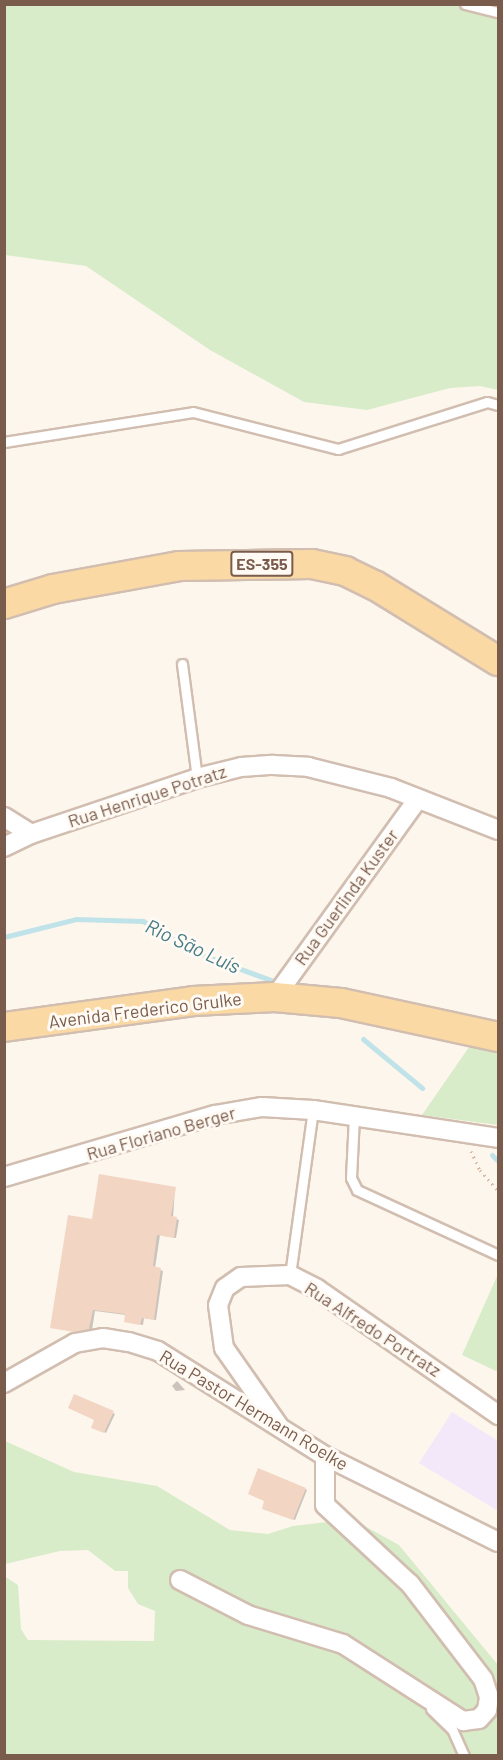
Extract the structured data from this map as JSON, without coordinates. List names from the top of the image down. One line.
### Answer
{"streets":{"main road":["ES-355","Avenida Frederico Grulke"],"street":["Rua Henrique Potratz","Rua Guerlinda Kuster","Rua Floriano Berger","Rua Alfredo Portratz","Rua Pastor Hermann Roelke"]},"crossings":[["Rua Henrique Potratz","Rua Guerlinda Kuster"],["Rua Guerlinda Kuster","Avenida Frederico Grulke"],["Rua Alfredo Portratz","Rua Pastor Hermann Roelke"]],"water":["Rio São Luís"]}
